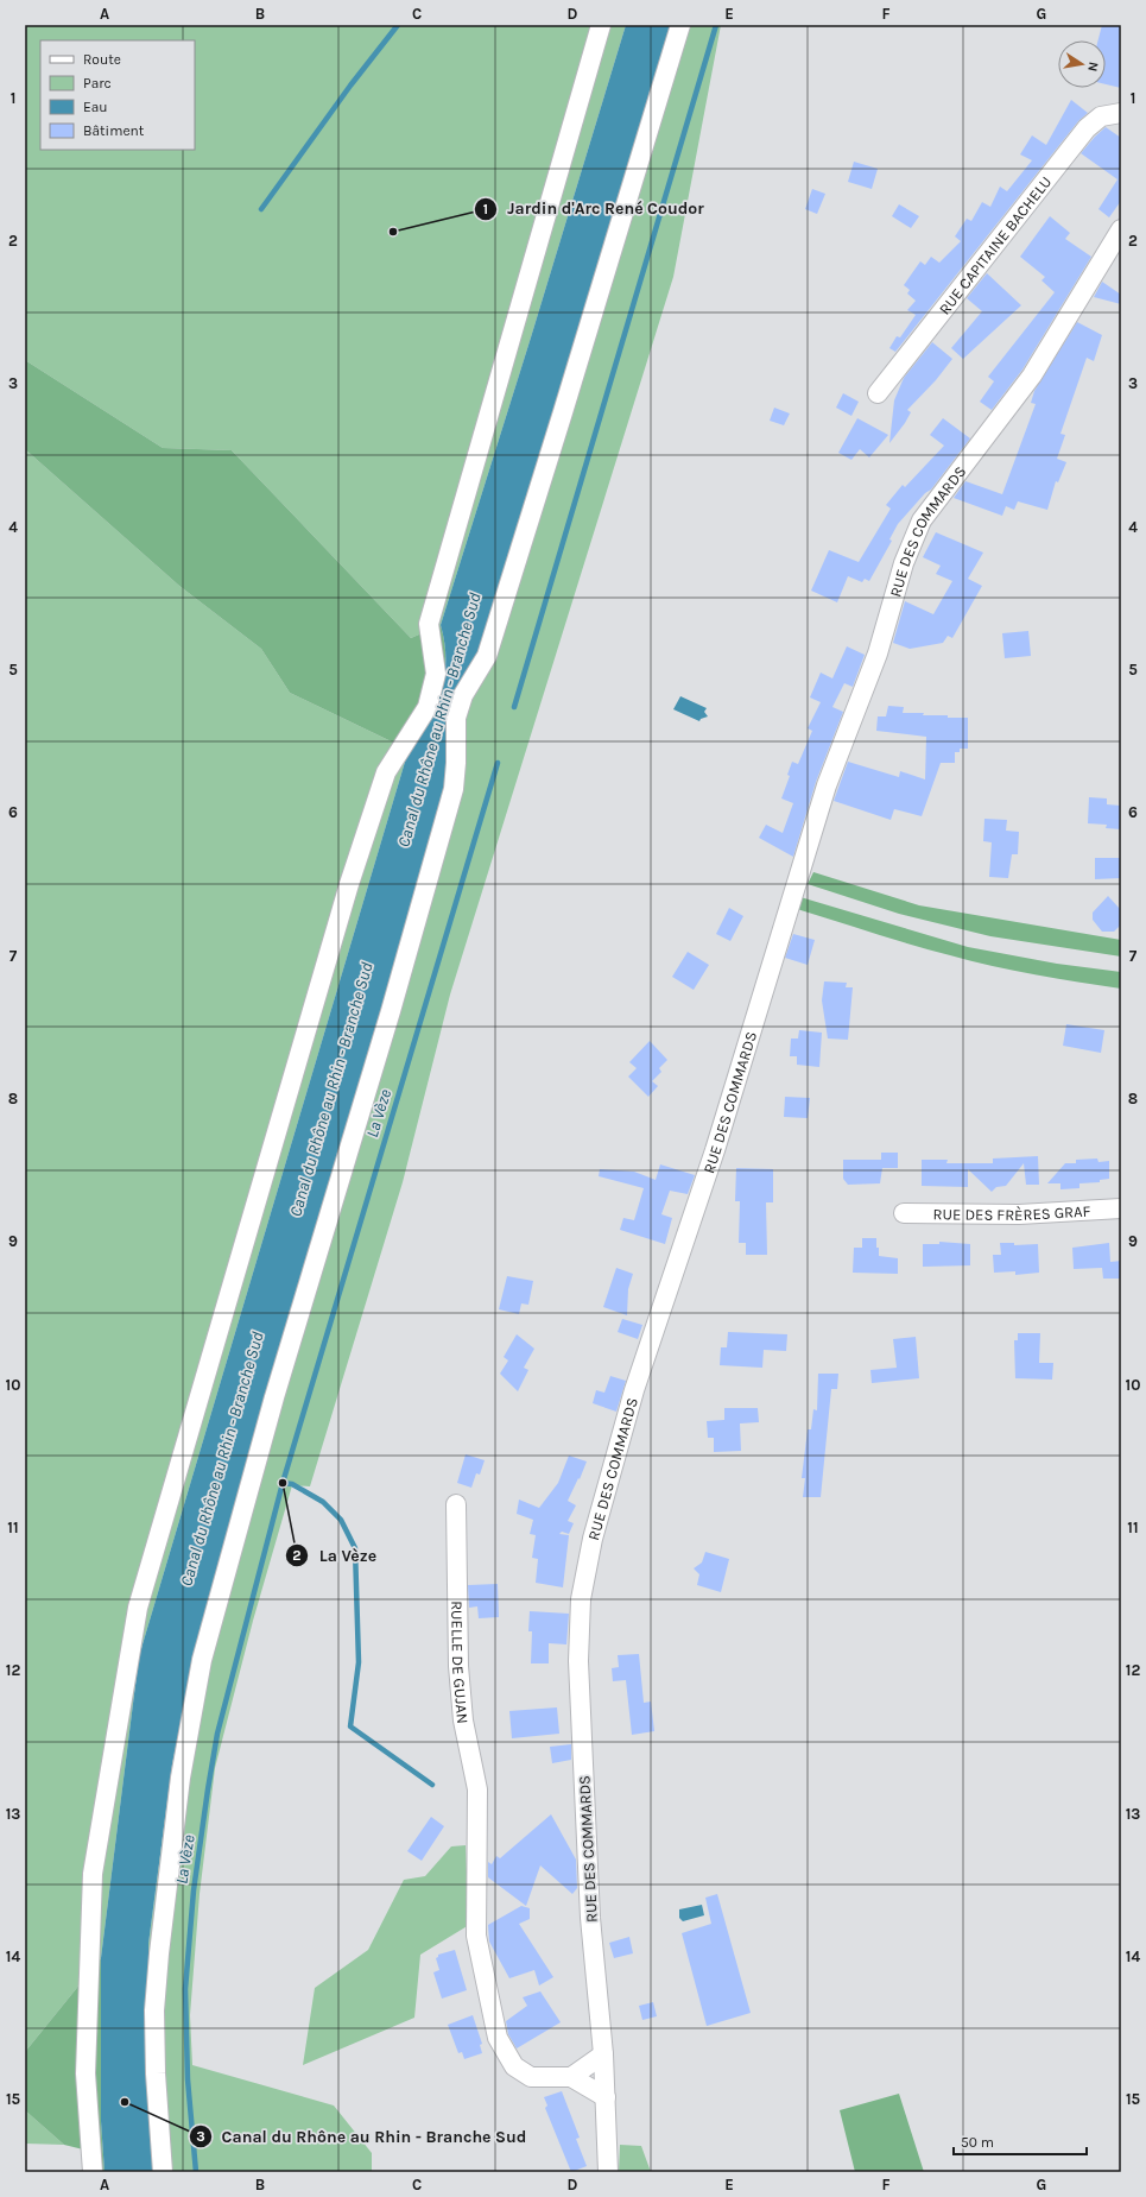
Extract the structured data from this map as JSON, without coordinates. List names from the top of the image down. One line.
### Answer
{"streets":{"street":["RUE CAPITAINE BACHELU","RUE DES COMMARDS","RUE DES FRÈRES GRAF","RUELLE DE GUJAN"]},"water":["Canal du Rhône au Rhin - Branche Sud","La Vèze"],"places":["Jardin d'Arc René Coudor","La Vèze","Canal du Rhône au Rhin - Branche Sud"],"legend":["Route","Parc","Eau","Bâtiment"],"scale_bar":"50 m","north":"right","grid":{"columns":["A","B","C","D","E","F","G"],"rows":["1","2","3","4","5","6","7","8","9","10","11","12","13","14","15"]}}
